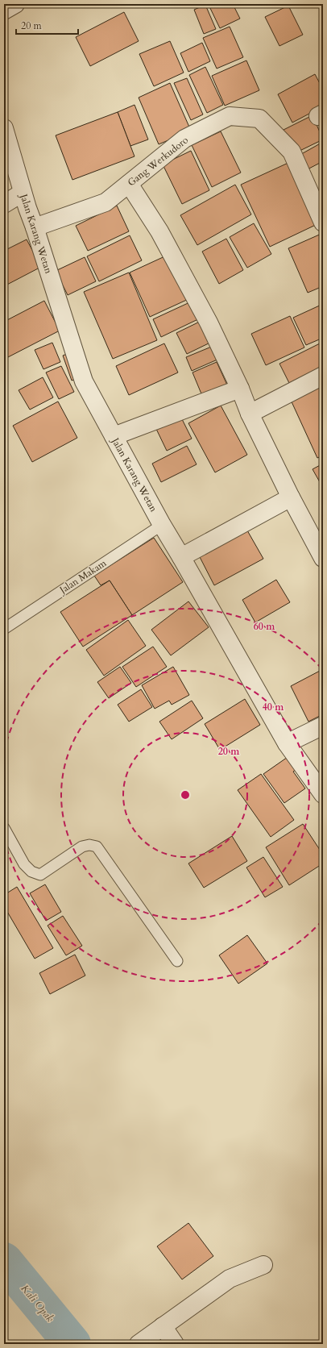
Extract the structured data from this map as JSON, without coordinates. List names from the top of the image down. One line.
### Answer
{"streets":{"street":["Gang Werkudoro","Jalan Karang Wetan"],"lane":["Jalan Makam"]},"crossings":[["Gang Werkudoro","Jalan Karang Wetan"],["Jalan Karang Wetan","Jalan Makam"]],"water":["Kali Opak"],"scale_bar":"20 m","rings":["60 m","40 m","20 m"]}
